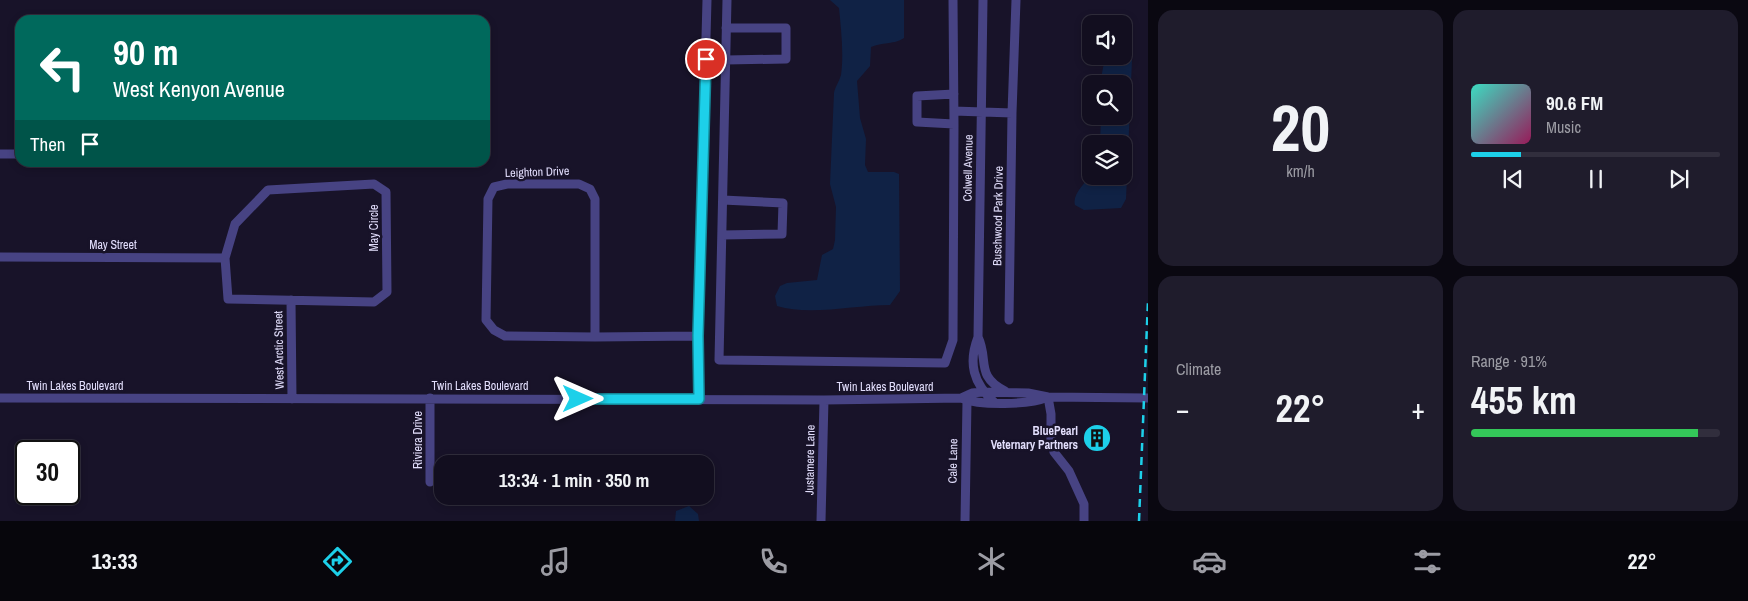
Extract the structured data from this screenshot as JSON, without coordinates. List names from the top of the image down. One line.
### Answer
{"streets":{"street":["Colwell Avenue","Leighton Drive","Buschwood Park Drive","May Circle","May Street","West Arctic Street","Twin Lakes Boulevard","Riviera Drive","Justamere Lane","Cale Lane"]},"crossings":[["Colwell Avenue","Twin Lakes Boulevard"],["May Circle","May Street"],["May Circle","West Arctic Street"],["West Arctic Street","Twin Lakes Boulevard"],["Twin Lakes Boulevard","Riviera Drive"],["Twin Lakes Boulevard","Justamere Lane"],["Twin Lakes Boulevard","Cale Lane"]],"places":{"building":["BluePearl Veternary Partners"]},"page":{"tile":[["20","km/h"],"Climate",["Range · 91%","455 km"]],"turn":["90 m","West Kenyon Avenue"],"song":["90.6 FM","Music"],"then":"Then","heat":["−","22°","+"],"limit":"30","trip":"13:34 · 1 min · 350 m","tabs":["13:33","22°"]}}
